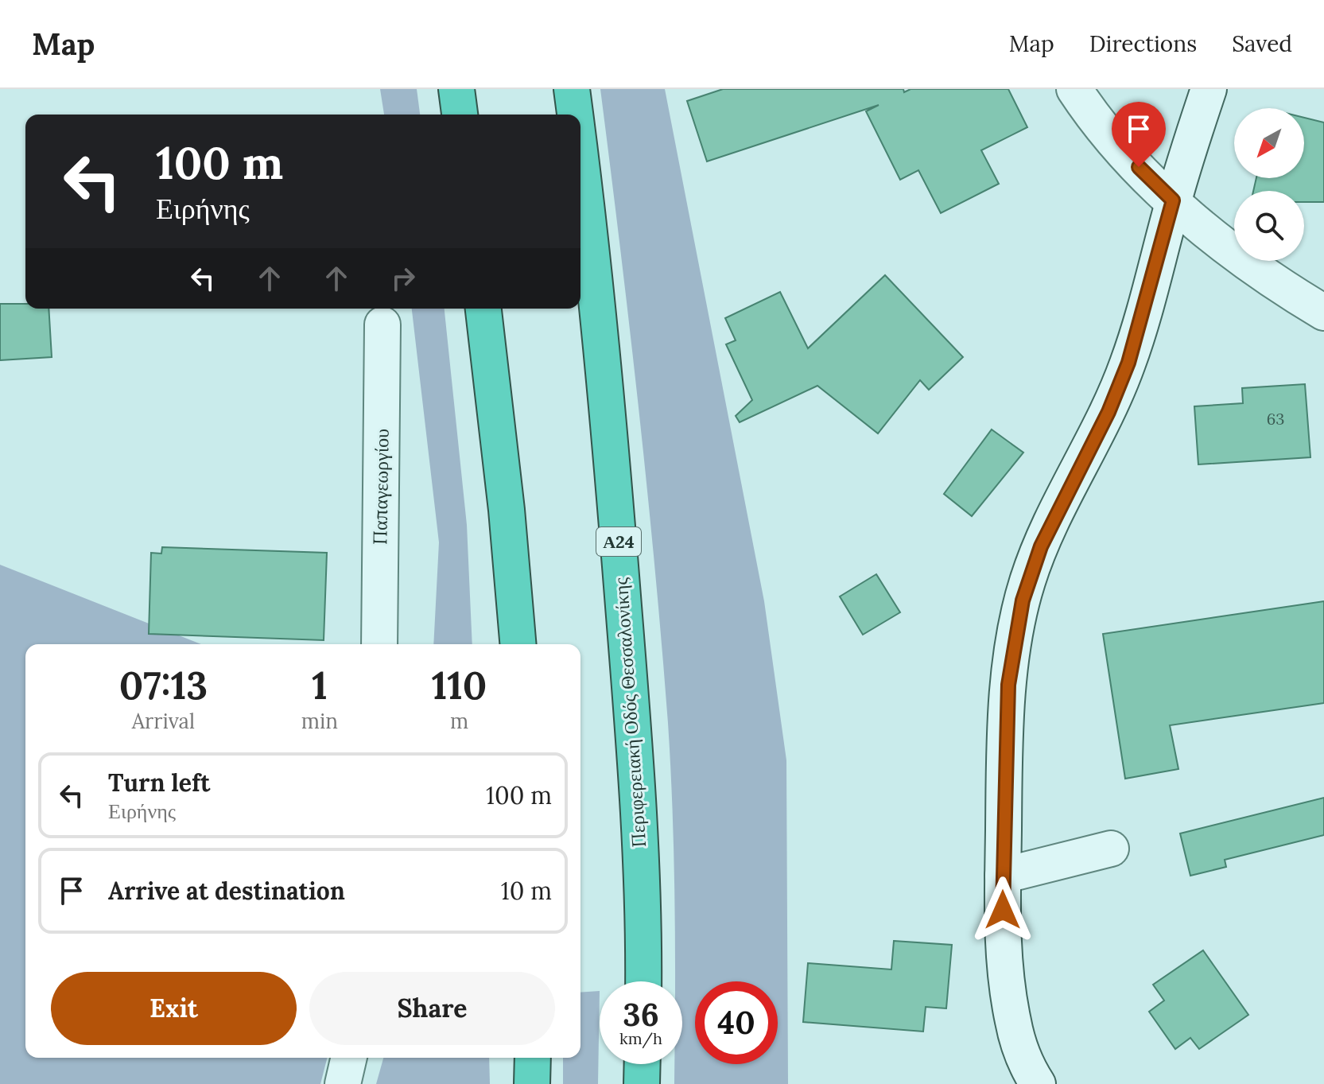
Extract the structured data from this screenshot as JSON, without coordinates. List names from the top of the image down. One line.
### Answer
{"streets":{"highway":["Α24","Περιφερειακή Οδός Θεσσαλονίκης"],"street":["Παπαγεωργίου"]},"house_numbers":["63"],"north":"bottom left","page":{"header":"Map","nav":["Map","Directions","Saved"],"turn":["100 m","Ειρήνης"],"eta":["07:13","Arrival","1","min","110","m"],"list":[{"name":"Turn left","note":"Ειρήνης","value":"100 m"},{"name":"Arrive at destination","value":"10 m"}],"buttons":["Exit","Share"],"speed":"36 km/h","limit":"40"}}
